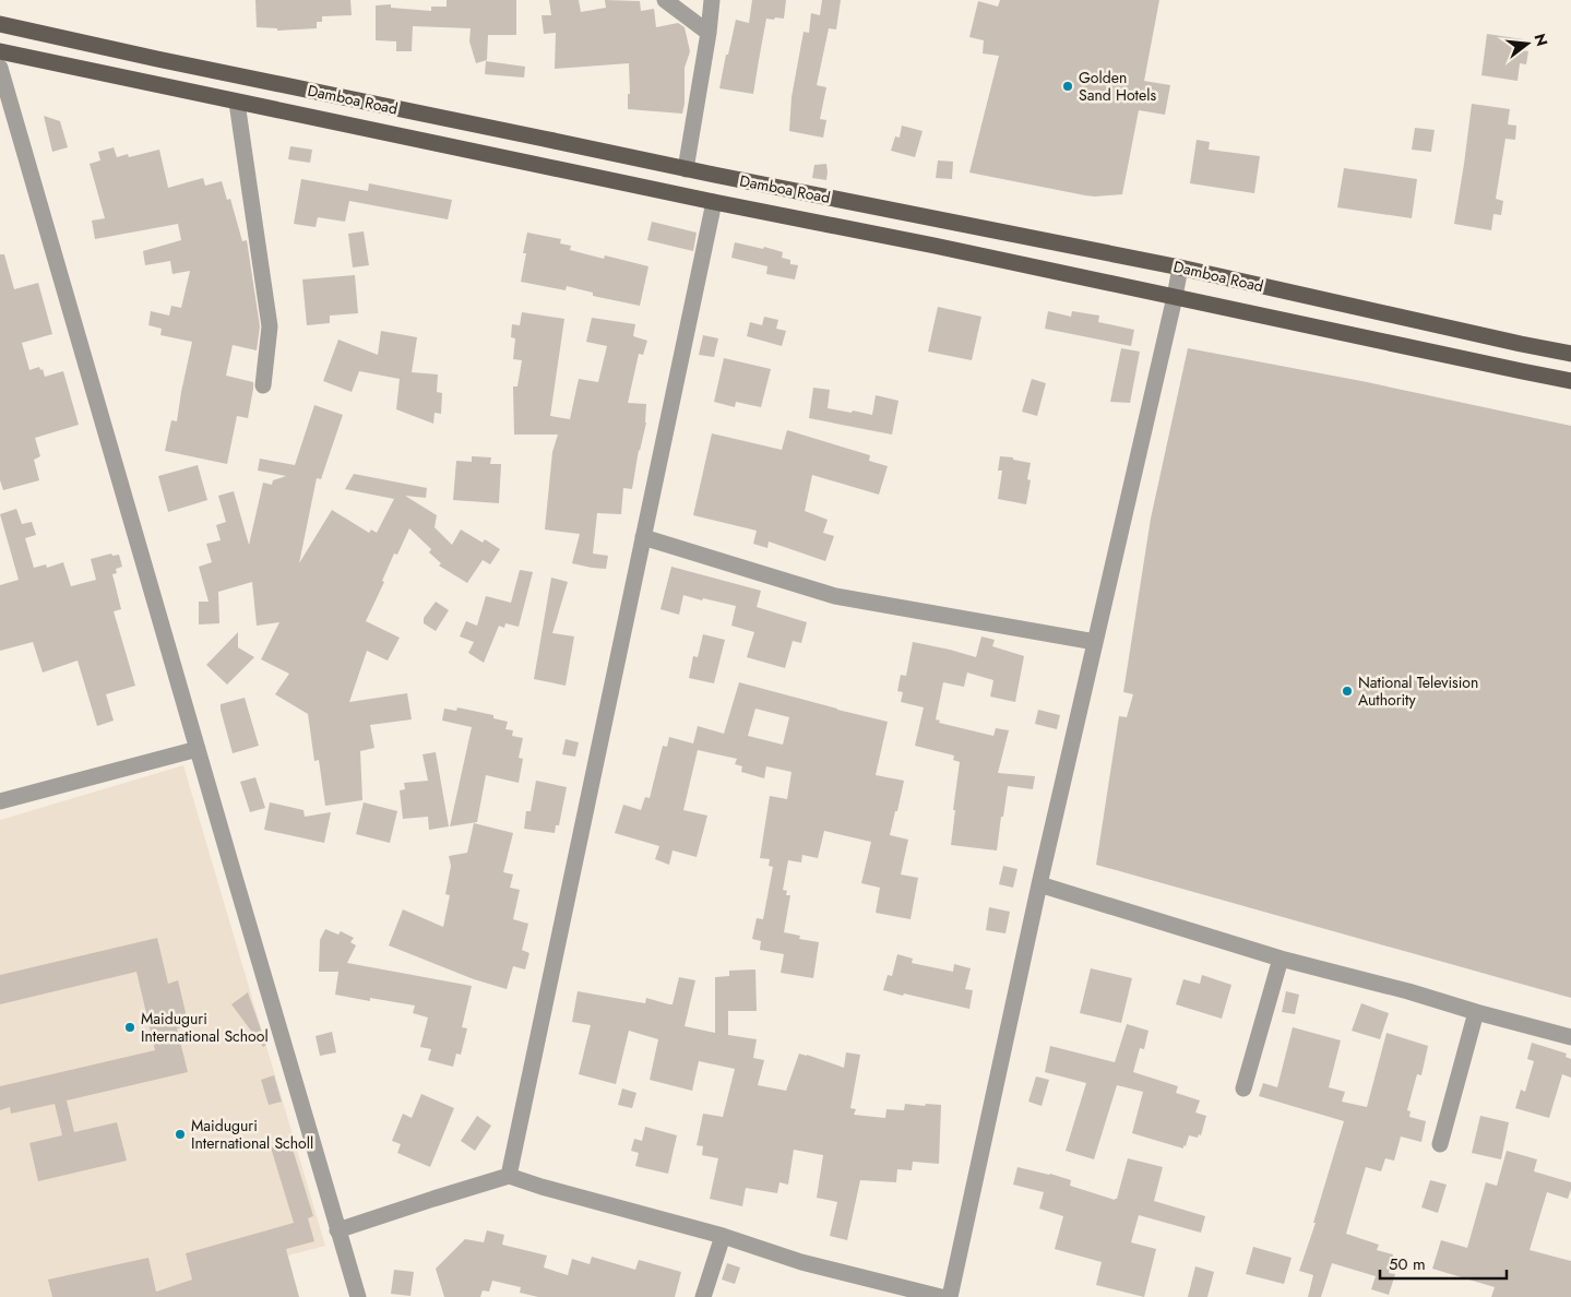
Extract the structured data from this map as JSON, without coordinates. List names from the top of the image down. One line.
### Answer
{"streets":{"main road":["Damboa Road"]},"places":["Golden Sand Hotels","National Television Authority","Maiduguri International School","Maiduguri International Scholl"],"scale_bar":"50 m","north":"right"}
